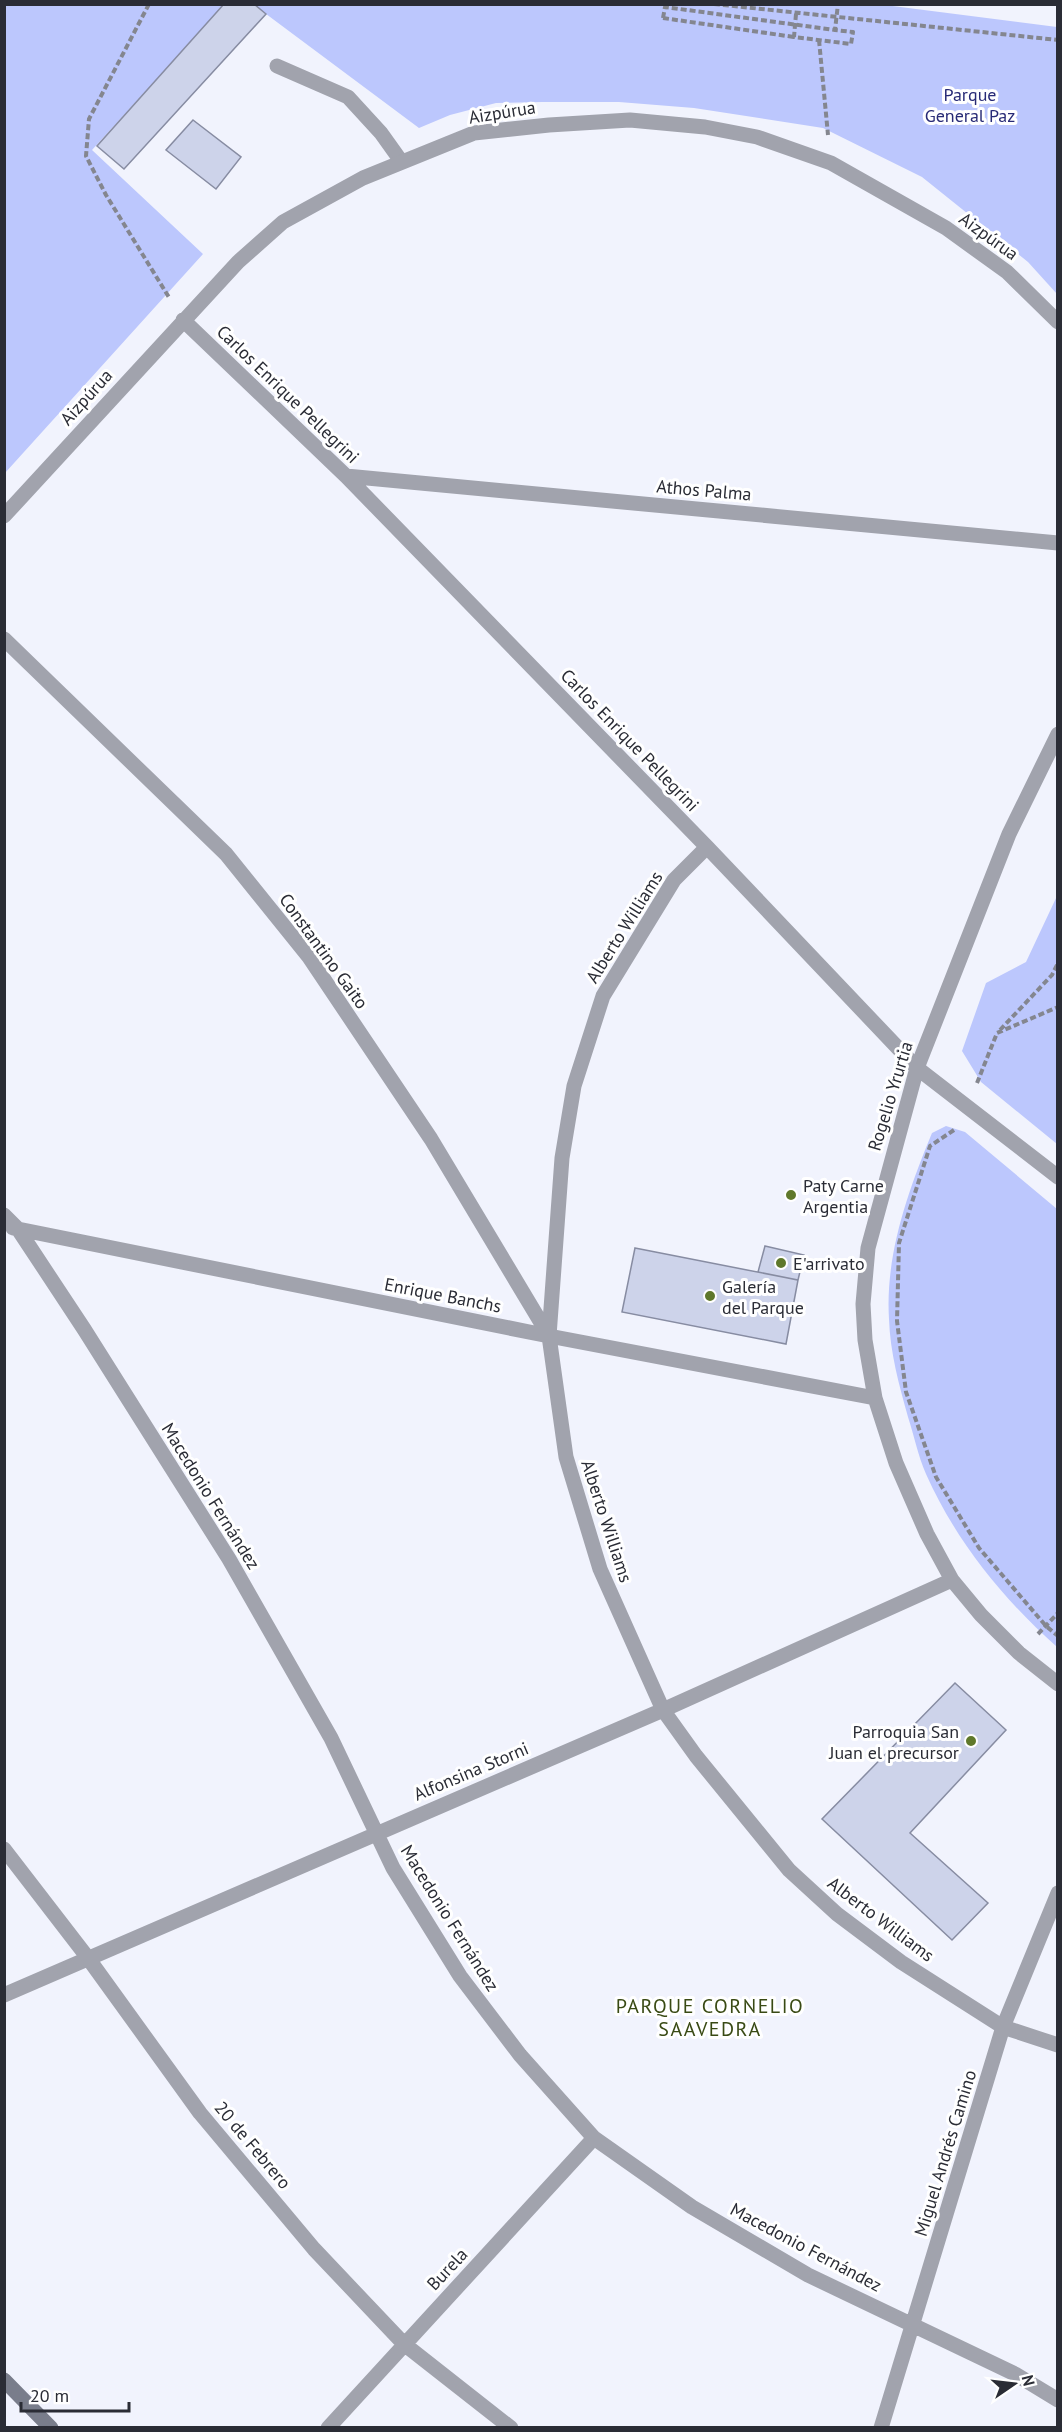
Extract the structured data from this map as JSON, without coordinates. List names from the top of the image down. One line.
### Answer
{"streets":{"street":["Aizpúrua","Carlos Enrique Pellegrini","Athos Palma","Alberto Williams","Constantino Gaito","Rogelio Yrurtia","Enrique Banchs","Macedonio Fernández","Alfonsina Storni","20 de Febrero","Miguel Andrés Camino","Burela"]},"crossings":[["Aizpúrua","Carlos Enrique Pellegrini"],["Carlos Enrique Pellegrini","Athos Palma"],["Carlos Enrique Pellegrini","Alberto Williams"],["Carlos Enrique Pellegrini","Rogelio Yrurtia"],["Alberto Williams","Constantino Gaito"],["Alberto Williams","Enrique Banchs"],["Alberto Williams","Alfonsina Storni"],["Alberto Williams","Miguel Andrés Camino"],["Constantino Gaito","Enrique Banchs"],["Rogelio Yrurtia","Enrique Banchs"],["Rogelio Yrurtia","Alfonsina Storni"],["Enrique Banchs","Macedonio Fernández"],["Macedonio Fernández","Alfonsina Storni"],["Macedonio Fernández","Miguel Andrés Camino"],["Macedonio Fernández","Burela"],["Alfonsina Storni","20 de Febrero"],["20 de Febrero","Burela"]],"districts":["PARQUE CORNELIO SAAVEDRA"],"parks":["Parque General Paz"],"places":["Paty Carne Argentia","E'arrivato","Galería del Parque","Parroquia San Juan el precursor"],"scale_bar":"20 m","north":"right"}
